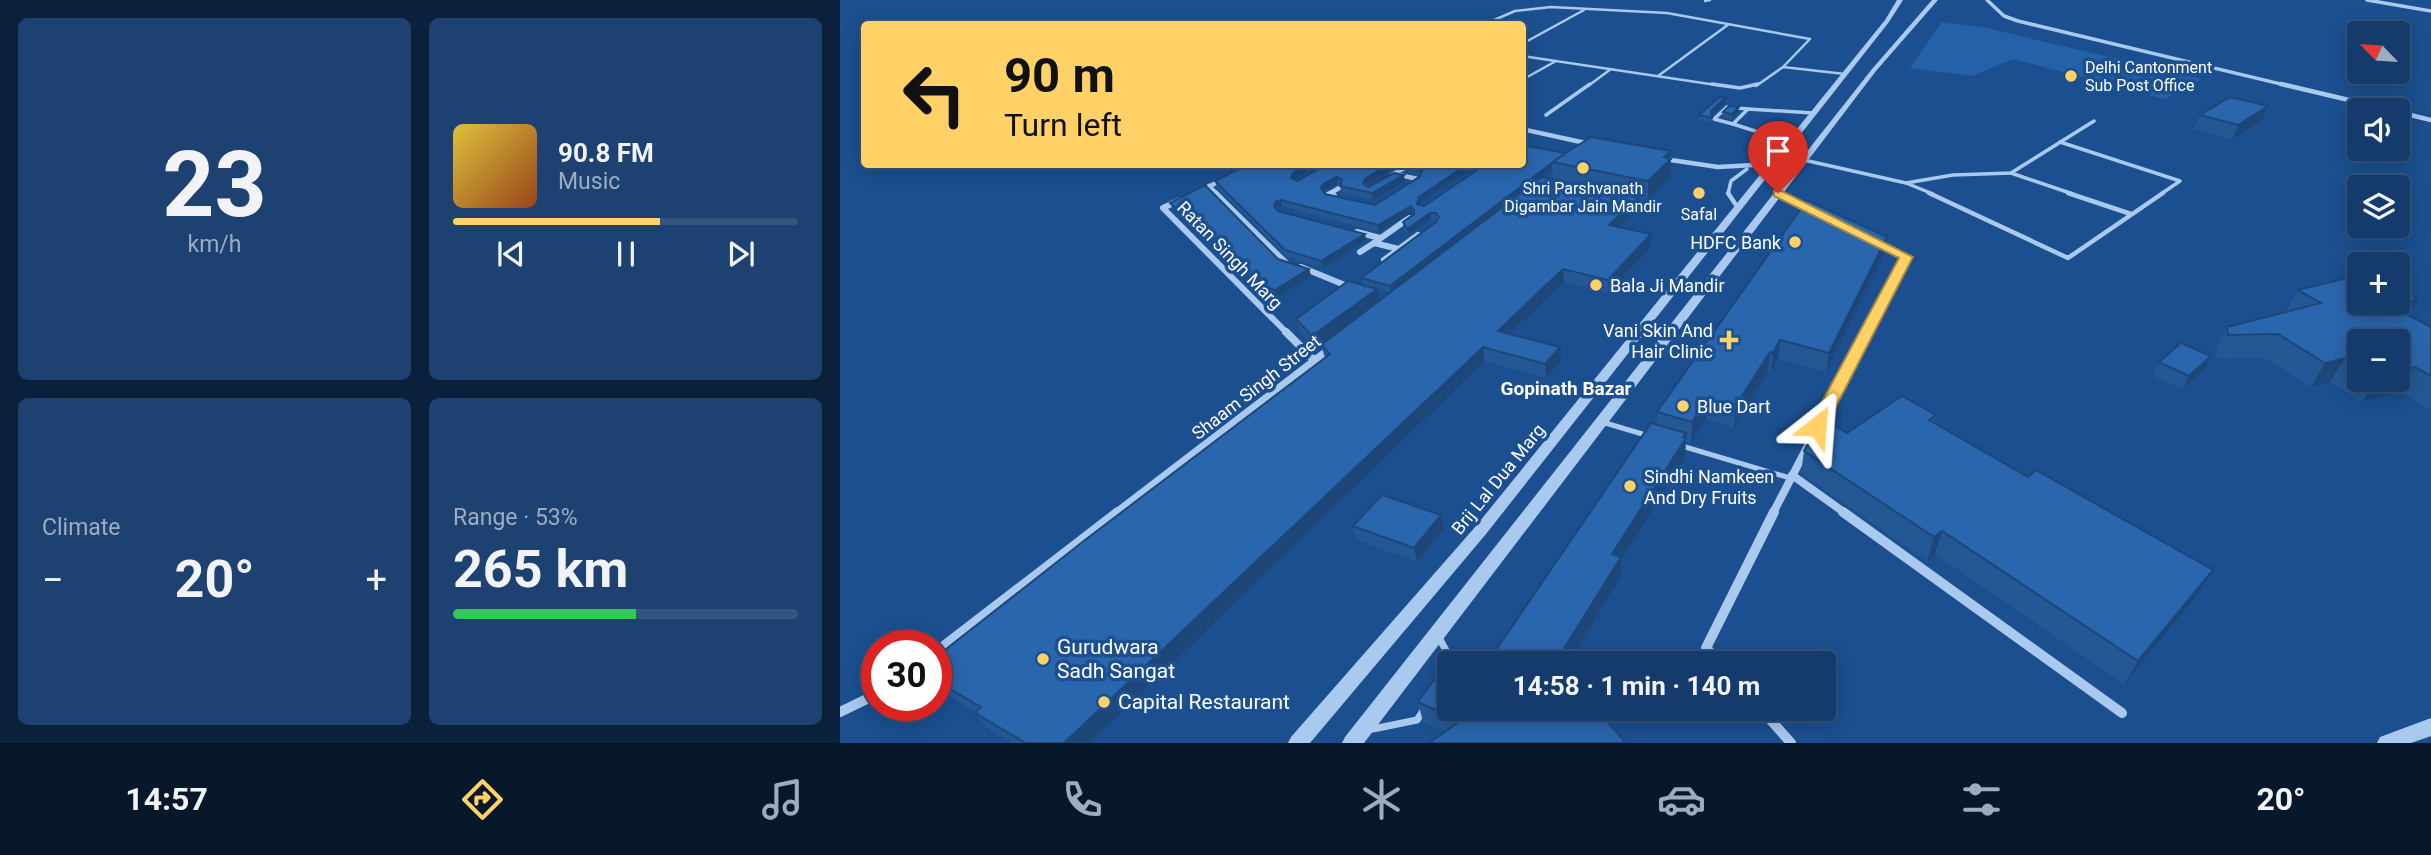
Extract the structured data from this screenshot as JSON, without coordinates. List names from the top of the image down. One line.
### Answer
{"streets":{"street":["Ratan Singh Marg","Shaam Singh Street","Brij Lal Dua Marg"]},"crossings":[["Ratan Singh Marg","Shaam Singh Street"]],"districts":["Gopinath Bazar"],"places":{"other":["Delhi Cantonment Sub Post Office","Shri Parshvanath Digambar Jain Mandir","Safal","HDFC Bank","Bala Ji Mandir","Blue Dart","Sindhi Namkeen And Dry Fruits","Gurudwara Sadh Sangat","Capital Restaurant"],"health":["Vani Skin And Hair Clinic"]},"north":"top left","page":{"tile":[["23","km/h"],"Climate",["Range · 53%","265 km"]],"map_buttons":["+","−"],"turn":["90 m","Turn left"],"song":["90.8 FM","Music"],"heat":["−","20°","+"],"limit":"30","trip":"14:58 · 1 min · 140 m","tabs":["14:57","20°"]}}
